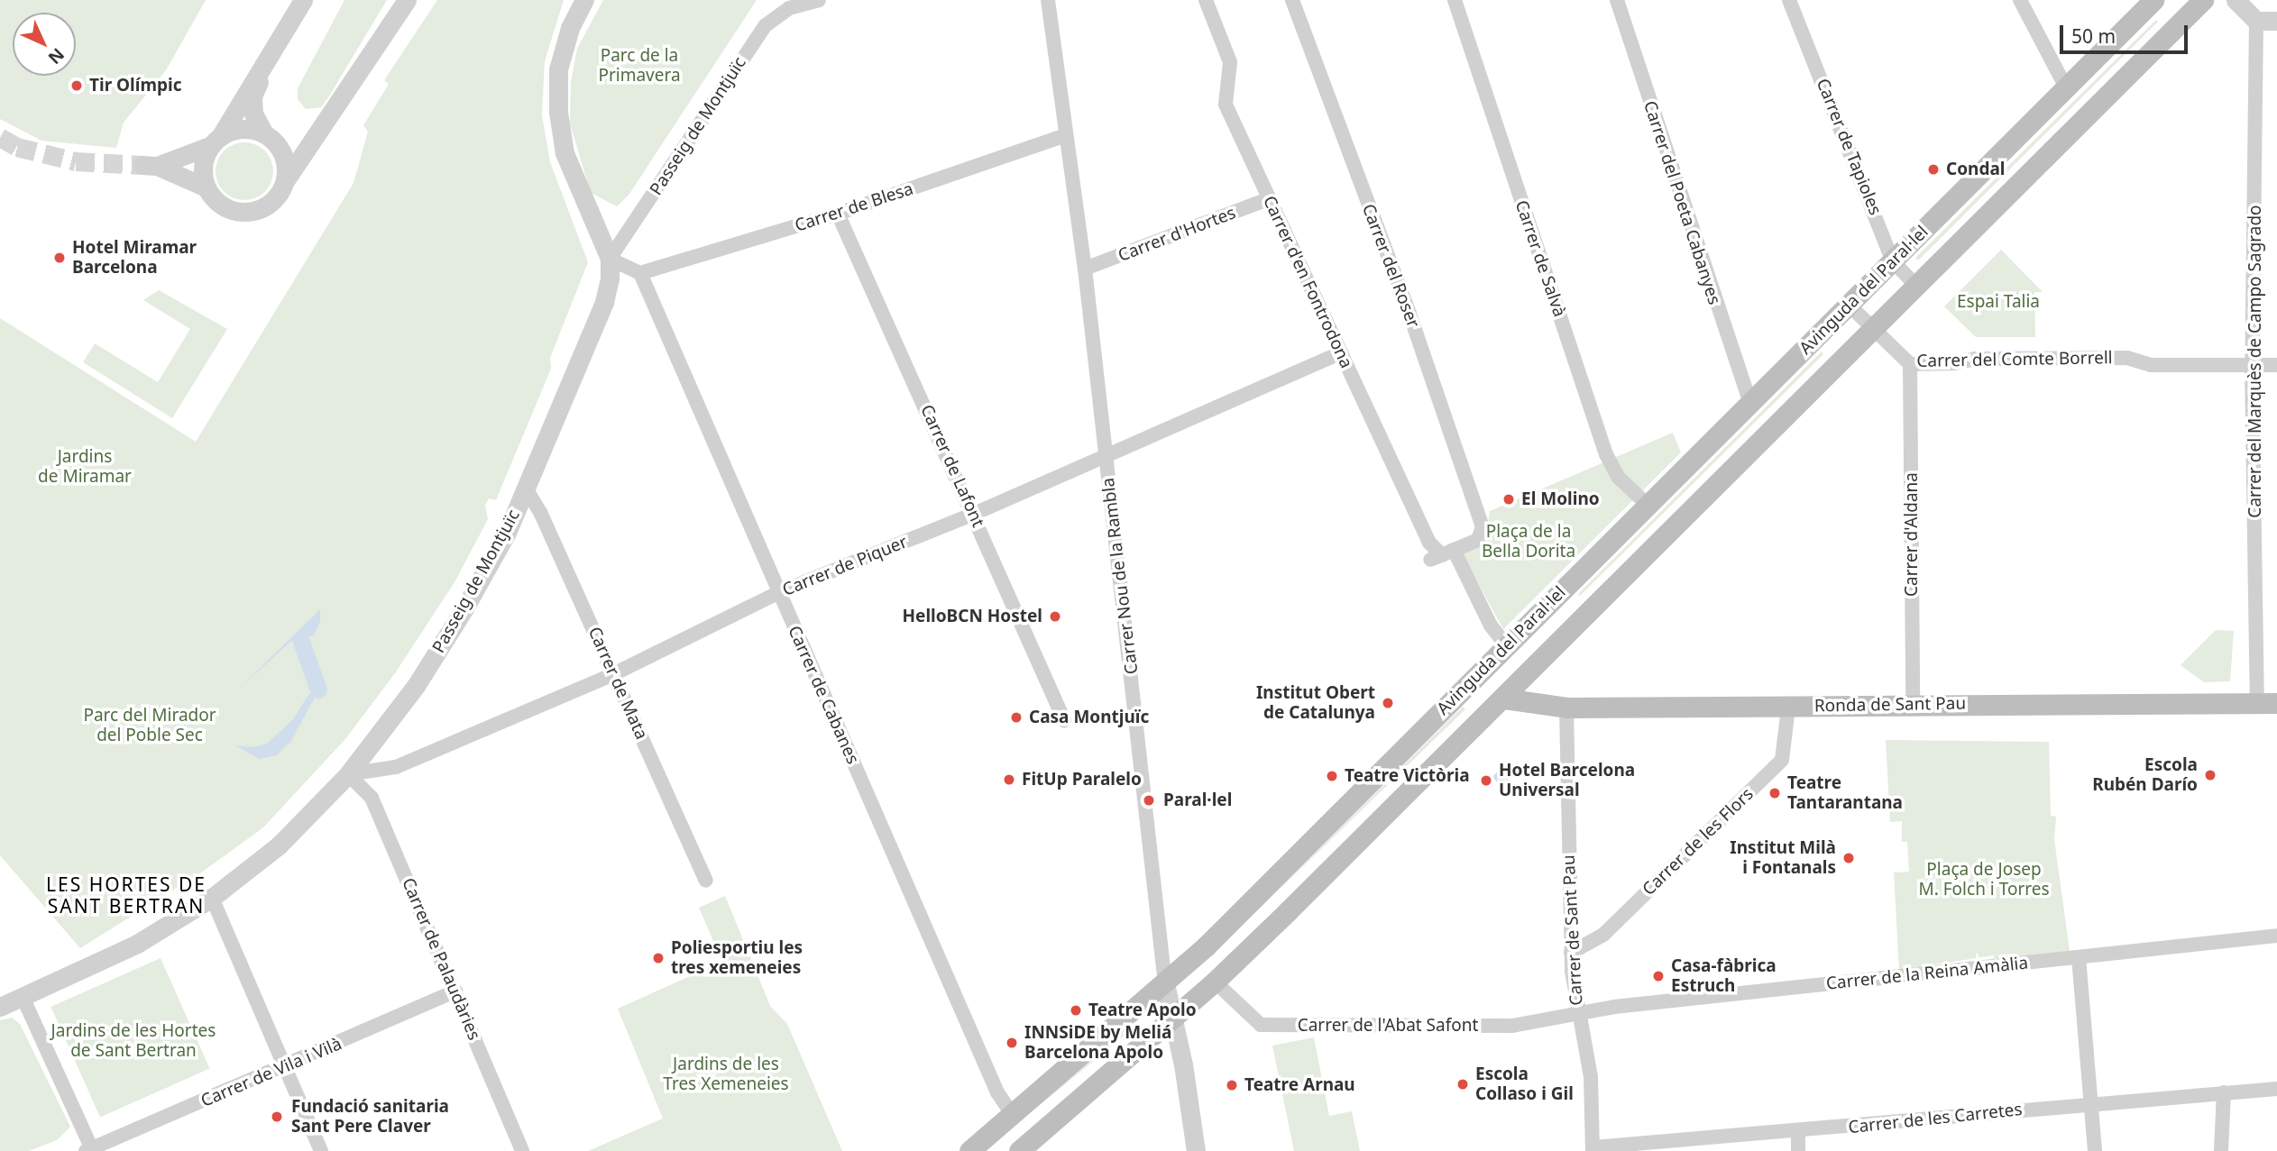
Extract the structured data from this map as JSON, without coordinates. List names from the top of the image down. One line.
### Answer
{"streets":{"main road":["Avinguda del Paral·lel","Ronda de Sant Pau"],"street":["Passeig de Montjuïc","Carrer de Tapioles","Carrer del Poeta Cabanyes","Carrer de Blesa","Carrer d'Hortes","Carrer de Salvà","Carrer del Roser","Carrer d'en Fontrodona","Carrer del Comte Borrell","Carrer del Marquès de Campo Sagrado","Carrer de Lafont","Carrer d'Aldana","Carrer de Piquer","Carrer Nou de la Rambla","Carrer de Mata","Carrer de Cabanes","Carrer de les Flors","Carrer de Sant Pau","Carrer de Palaudàries","Carrer de la Reina Amàlia","Carrer de l'Abat Safont","Carrer de Vila i Vilà","Carrer de les Carretes"]},"crossings":[["Passeig de Montjuïc","Carrer de Piquer"],["Passeig de Montjuïc","Carrer de Mata"],["Passeig de Montjuïc","Carrer de Palaudàries"],["Carrer de Tapioles","Avinguda del Paral·lel"],["Carrer del Poeta Cabanyes","Avinguda del Paral·lel"],["Carrer de Blesa","Carrer de Lafont"],["Carrer de Blesa","Carrer Nou de la Rambla"],["Carrer de Blesa","Carrer de Cabanes"],["Carrer d'Hortes","Carrer d'en Fontrodona"],["Carrer d'Hortes","Carrer Nou de la Rambla"],["Carrer de Salvà","Avinguda del Paral·lel"],["Carrer del Roser","Carrer d'en Fontrodona"],["Carrer d'en Fontrodona","Carrer de Piquer"],["Avinguda del Paral·lel","Carrer del Comte Borrell"],["Avinguda del Paral·lel","Carrer Nou de la Rambla"],["Avinguda del Paral·lel","Carrer de Cabanes"],["Avinguda del Paral·lel","Ronda de Sant Pau"],["Avinguda del Paral·lel","Carrer de l'Abat Safont"],["Carrer del Comte Borrell","Carrer del Marquès de Campo Sagrado"],["Carrer del Comte Borrell","Carrer d'Aldana"],["Carrer del Marquès de Campo Sagrado","Ronda de Sant Pau"],["Carrer de Lafont","Carrer de Piquer"],["Carrer d'Aldana","Ronda de Sant Pau"],["Carrer de Piquer","Carrer Nou de la Rambla"],["Carrer de Piquer","Carrer de Mata"],["Carrer de Piquer","Carrer de Cabanes"],["Carrer de Piquer","Carrer de Palaudàries"],["Ronda de Sant Pau","Carrer de les Flors"],["Ronda de Sant Pau","Carrer de Sant Pau"],["Carrer de les Flors","Carrer de Sant Pau"],["Carrer de Sant Pau","Carrer de la Reina Amàlia"],["Carrer de Sant Pau","Carrer de l'Abat Safont"],["Carrer de Sant Pau","Carrer de les Carretes"],["Carrer de Palaudàries","Carrer de Vila i Vilà"],["Carrer de la Reina Amàlia","Carrer de l'Abat Safont"]],"districts":["LES HORTES DE SANT BERTRAN"],"parks":["Parc de la Primavera","Espai Talia","Jardins de Miramar","Plaça de la Bella Dorita","Parc del Mirador del Poble Sec","Plaça de Josep M. Folch i Torres","Jardins de les Hortes de Sant Bertran","Jardins de les Tres Xemeneies"],"places":["Tir Olímpic","Condal","Hotel Miramar Barcelona","El Molino","HelloBCN Hostel","Institut Obert de Catalunya","Casa Montjuïc","Escola Rubén Darío","Teatre Victòria","FitUp Paralelo","Hotel Barcelona Universal","Teatre Tantarantana","Paral·lel","Institut Milà i Fontanals","Poliesportiu les tres xemeneies","Casa-fàbrica Estruch","Teatre Apolo","INNSiDE by Meliá Barcelona Apolo","Escola Collaso i Gil","Teatre Arnau","Fundació sanitaria Sant Pere Claver"],"scale_bar":"50 m","north":"bottom right"}
